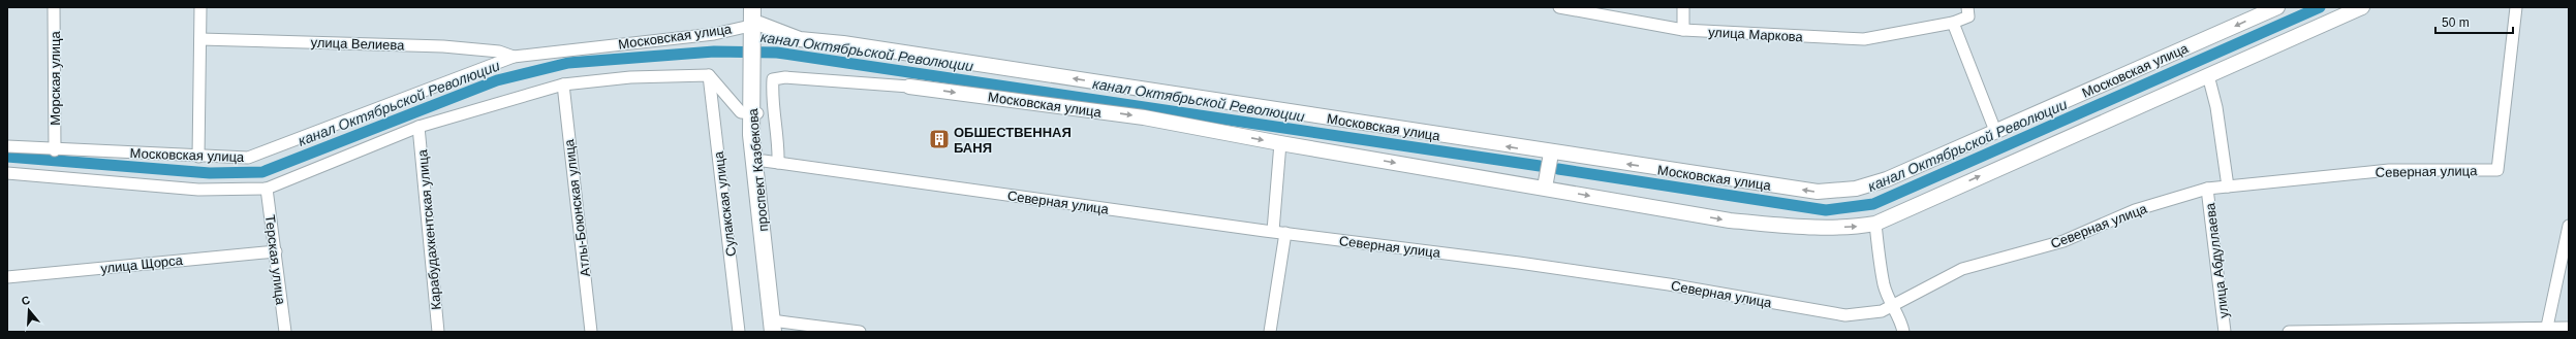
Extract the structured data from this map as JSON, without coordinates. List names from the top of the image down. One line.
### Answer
{"streets":{"highway":["проспект Казбекова"],"main road":["Московская улица"],"street":["улица Маркова","улица Велиева","Морская улица","Северная улица","Сулакская улица","Атлы-Боюнская улица","Карабудахкентская улица","Терская улица","улица Абдуллаева","улица Щорса"]},"crossings":[["Московская улица","улица Велиева"],["Московская улица","Морская улица"],["Московская улица","проспект Казбекова"],["Московская улица","Северная улица"],["проспект Казбекова","Северная улица"],["Северная улица","улица Абдуллаева"],["Терская улица","улица Щорса"]],"water":["канал Октябрьской Революции"],"places":{"building":["ОБШЕСТВЕННАЯ БАНЯ"]},"scale_bar":"50 m","north":"top"}
